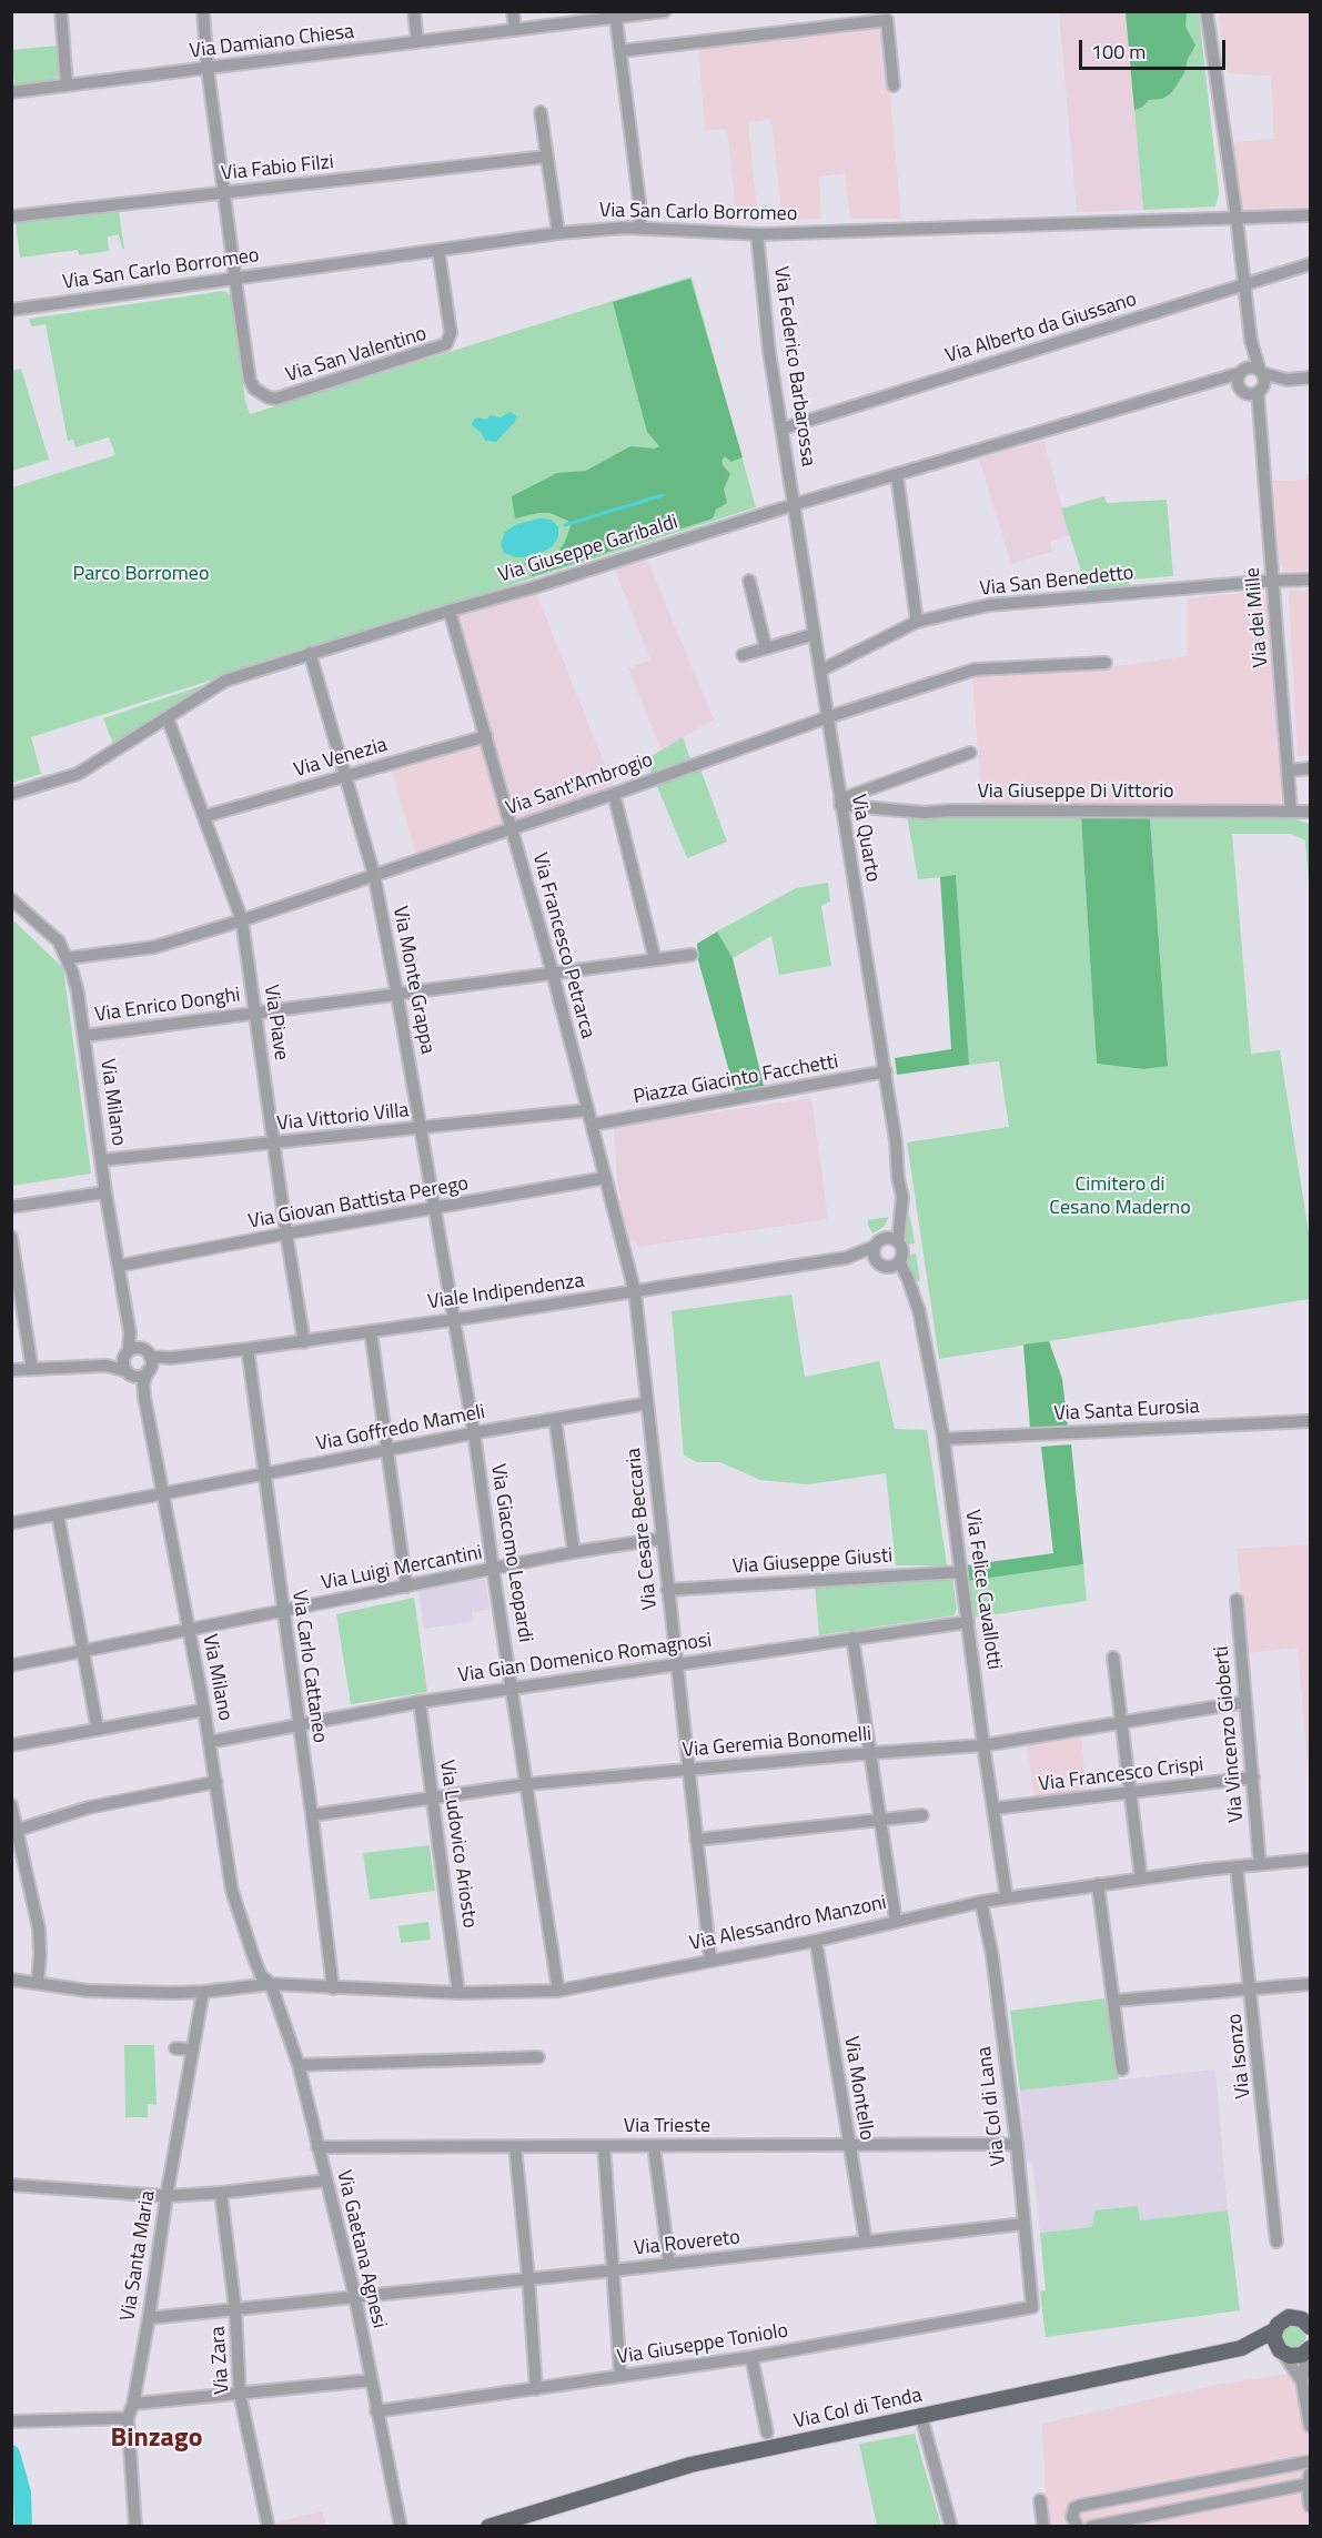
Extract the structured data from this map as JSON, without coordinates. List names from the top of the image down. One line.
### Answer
{"streets":{"main road":["Via Col di Tenda"],"street":["Via Damiano Chiesa","Via Fabio Filzi","Via San Carlo Borromeo","Via Alberto da Giussano","Via San Valentino","Via Federico Barbarossa","Via Giuseppe Garibaldi","Via San Benedetto","Via dei Mille","Via Venezia","Via Sant'Ambrogio","Via Giuseppe Di Vittorio","Via Quarto","Via Francesco Petrarca","Via Monte Grappa","Via Enrico Donghi","Via Piave","Piazza Giacinto Facchetti","Via Milano","Via Vittorio Villa","Via Giovan Battista Perego","Viale Indipendenza","Via Santa Eurosia","Via Goffredo Mameli","Via Cesare Beccaria","Via Giacomo Leopardi","Via Giuseppe Giusti","Via Luigi Mercantini","Via Felice Cavallotti","Via Gian Domenico Romagnosi","Via Carlo Cattaneo","Via Vincenzo Gioberti","Via Geremia Bonomelli","Via Francesco Crispi","Via Ludovico Ariosto","Via Alessandro Manzoni","Via Isonzo","Via Montello","Via Col di Lana","Via Trieste","Via Rovereto","Via Gaetana Agnesi","Via Santa Maria","Via Giuseppe Toniolo","Via Zara"]},"crossings":[["Via San Carlo Borromeo","Via San Valentino"],["Via San Carlo Borromeo","Via Federico Barbarossa"],["Via Alberto da Giussano","Via Federico Barbarossa"],["Via Federico Barbarossa","Via Giuseppe Garibaldi"],["Via Federico Barbarossa","Via Quarto"],["Via Giuseppe Garibaldi","Via dei Mille"],["Via Giuseppe Garibaldi","Via Quarto"],["Via Giuseppe Garibaldi","Via Francesco Petrarca"],["Via Giuseppe Garibaldi","Via Monte Grappa"],["Via Giuseppe Garibaldi","Via Piave"],["Via San Benedetto","Via dei Mille"],["Via San Benedetto","Via Quarto"],["Via dei Mille","Via Giuseppe Di Vittorio"],["Via Venezia","Via Francesco Petrarca"],["Via Venezia","Via Monte Grappa"],["Via Venezia","Via Piave"],["Via Sant'Ambrogio","Via Quarto"],["Via Sant'Ambrogio","Via Francesco Petrarca"],["Via Sant'Ambrogio","Via Monte Grappa"],["Via Sant'Ambrogio","Via Piave"],["Via Sant'Ambrogio","Via Milano"],["Via Giuseppe Di Vittorio","Via Quarto"],["Via Quarto","Piazza Giacinto Facchetti"],["Via Quarto","Viale Indipendenza"],["Via Quarto","Via Felice Cavallotti"],["Via Francesco Petrarca","Via Enrico Donghi"],["Via Francesco Petrarca","Piazza Giacinto Facchetti"],["Via Francesco Petrarca","Via Vittorio Villa"],["Via Francesco Petrarca","Via Giovan Battista Perego"],["Via Francesco Petrarca","Viale Indipendenza"],["Via Francesco Petrarca","Via Cesare Beccaria"],["Via Monte Grappa","Via Enrico Donghi"],["Via Monte Grappa","Via Vittorio Villa"],["Via Monte Grappa","Via Giovan Battista Perego"],["Via Monte Grappa","Viale Indipendenza"],["Via Monte Grappa","Via Giacomo Leopardi"],["Via Enrico Donghi","Via Piave"],["Via Enrico Donghi","Via Milano"],["Via Piave","Via Vittorio Villa"],["Via Piave","Via Giovan Battista Perego"],["Via Piave","Viale Indipendenza"],["Via Milano","Via Vittorio Villa"],["Via Milano","Via Giovan Battista Perego"],["Via Milano","Viale Indipendenza"],["Via Milano","Via Goffredo Mameli"],["Via Milano","Via Luigi Mercantini"],["Via Milano","Via Gian Domenico Romagnosi"],["Via Milano","Via Alessandro Manzoni"],["Via Milano","Via Gaetana Agnesi"],["Viale Indipendenza","Via Cesare Beccaria"],["Viale Indipendenza","Via Giacomo Leopardi"],["Viale Indipendenza","Via Felice Cavallotti"],["Viale Indipendenza","Via Carlo Cattaneo"],["Via Santa Eurosia","Via Felice Cavallotti"],["Via Goffredo Mameli","Via Cesare Beccaria"],["Via Goffredo Mameli","Via Giacomo Leopardi"],["Via Goffredo Mameli","Via Carlo Cattaneo"],["Via Cesare Beccaria","Via Giuseppe Giusti"],["Via Cesare Beccaria","Via Luigi Mercantini"],["Via Cesare Beccaria","Via Gian Domenico Romagnosi"],["Via Cesare Beccaria","Via Geremia Bonomelli"],["Via Cesare Beccaria","Via Alessandro Manzoni"],["Via Giacomo Leopardi","Via Luigi Mercantini"],["Via Giacomo Leopardi","Via Gian Domenico Romagnosi"],["Via Giacomo Leopardi","Via Geremia Bonomelli"],["Via Giacomo Leopardi","Via Alessandro Manzoni"],["Via Giuseppe Giusti","Via Felice Cavallotti"],["Via Luigi Mercantini","Via Carlo Cattaneo"],["Via Felice Cavallotti","Via Gian Domenico Romagnosi"],["Via Felice Cavallotti","Via Geremia Bonomelli"],["Via Felice Cavallotti","Via Francesco Crispi"],["Via Felice Cavallotti","Via Alessandro Manzoni"],["Via Gian Domenico Romagnosi","Via Carlo Cattaneo"],["Via Gian Domenico Romagnosi","Via Ludovico Ariosto"],["Via Carlo Cattaneo","Via Geremia Bonomelli"],["Via Carlo Cattaneo","Via Alessandro Manzoni"],["Via Vincenzo Gioberti","Via Geremia Bonomelli"],["Via Vincenzo Gioberti","Via Francesco Crispi"],["Via Vincenzo Gioberti","Via Alessandro Manzoni"],["Via Geremia Bonomelli","Via Ludovico Ariosto"],["Via Ludovico Ariosto","Via Alessandro Manzoni"],["Via Alessandro Manzoni","Via Isonzo"],["Via Alessandro Manzoni","Via Montello"],["Via Alessandro Manzoni","Via Col di Lana"],["Via Alessandro Manzoni","Via Gaetana Agnesi"],["Via Alessandro Manzoni","Via Santa Maria"],["Via Montello","Via Trieste"],["Via Montello","Via Rovereto"],["Via Col di Lana","Via Trieste"],["Via Col di Lana","Via Rovereto"],["Via Col di Lana","Via Giuseppe Toniolo"],["Via Trieste","Via Gaetana Agnesi"],["Via Rovereto","Via Gaetana Agnesi"],["Via Rovereto","Via Santa Maria"],["Via Rovereto","Via Zara"],["Via Gaetana Agnesi","Via Giuseppe Toniolo"]],"districts":["Binzago"],"parks":["Parco Borromeo","Cimitero di Cesano Maderno"],"scale_bar":"100 m"}
